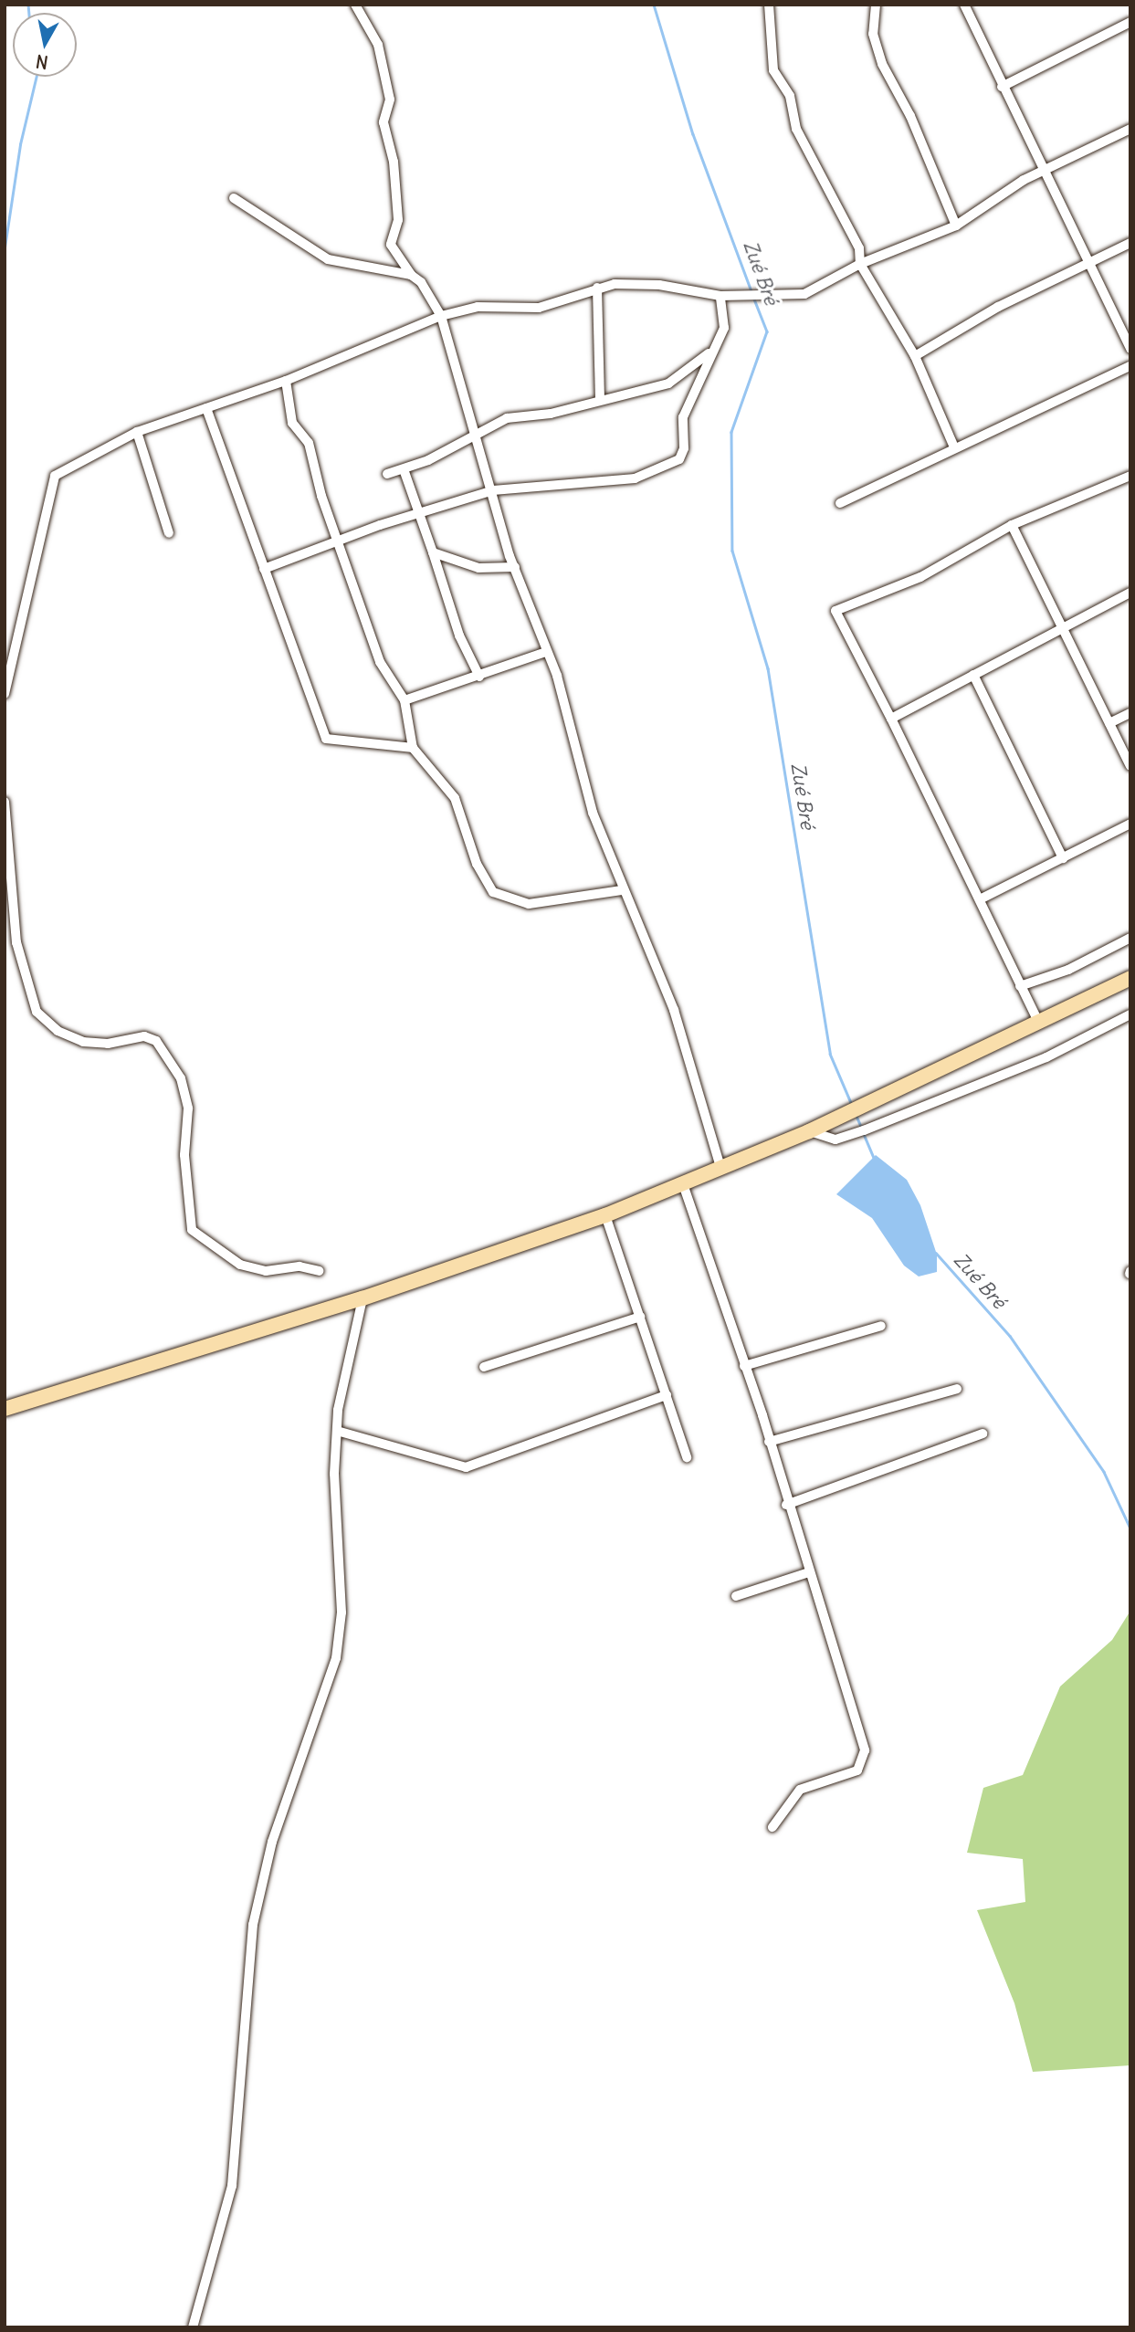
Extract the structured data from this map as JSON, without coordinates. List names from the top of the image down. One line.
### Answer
{"water":["Zué Bré"],"north":"bottom"}
